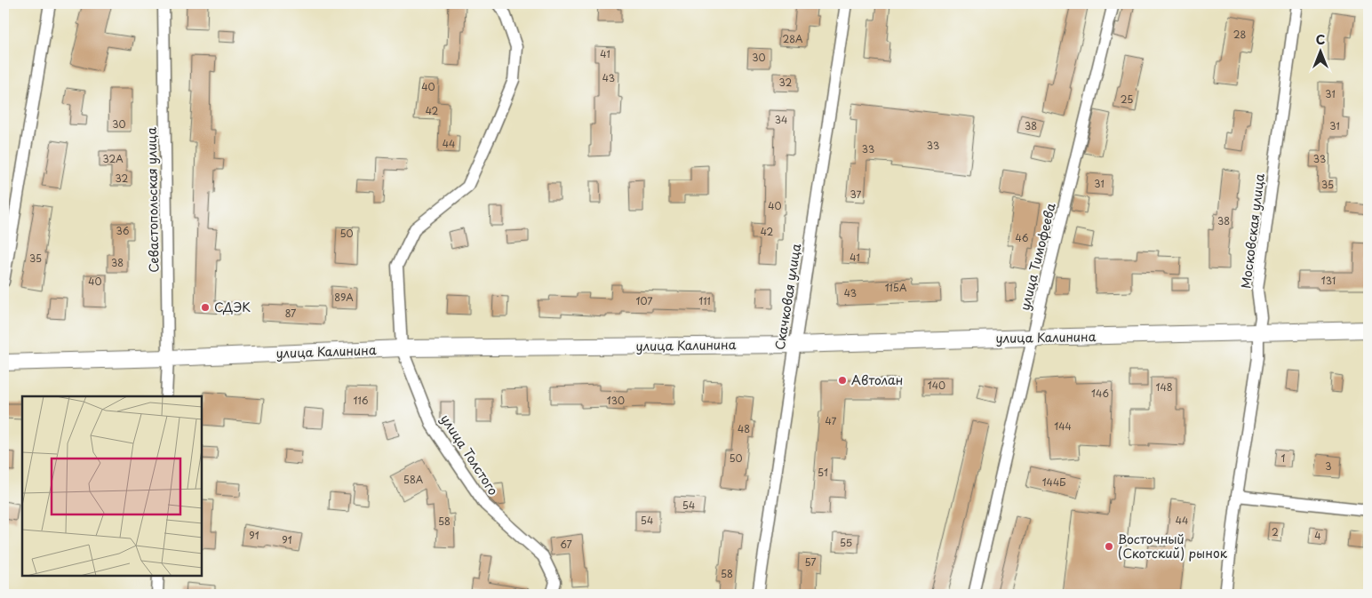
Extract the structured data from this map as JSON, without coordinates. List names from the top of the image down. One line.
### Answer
{"streets":{"main road":["улица Калинина"],"street":["Севастопольская улица","Московская улица","улица Тимофеева","Скачковая улица","улица Толстого"]},"crossings":[["Севастопольская улица","улица Калинина"],["Московская улица","улица Калинина"],["улица Тимофеева","улица Калинина"],["Скачковая улица","улица Калинина"],["улица Калинина","улица Толстого"]],"places":["СДЭК","Автолан","Восточный (Скотский) рынок"],"house_numbers":["28","28А","41","30","43","32","40","31","25","42","34","30","38","31","44","33","33","32А","33","32","31","35","37","40","38","36","42","50","46","41","35","38","131","40","115А","43","89А","107","111","87","140","148","146","116","130","47","144","48","50","1","3","51","58А","144Б","54","54","44","58","2","91","4","91","55","67","57","58"],"north":"top"}
